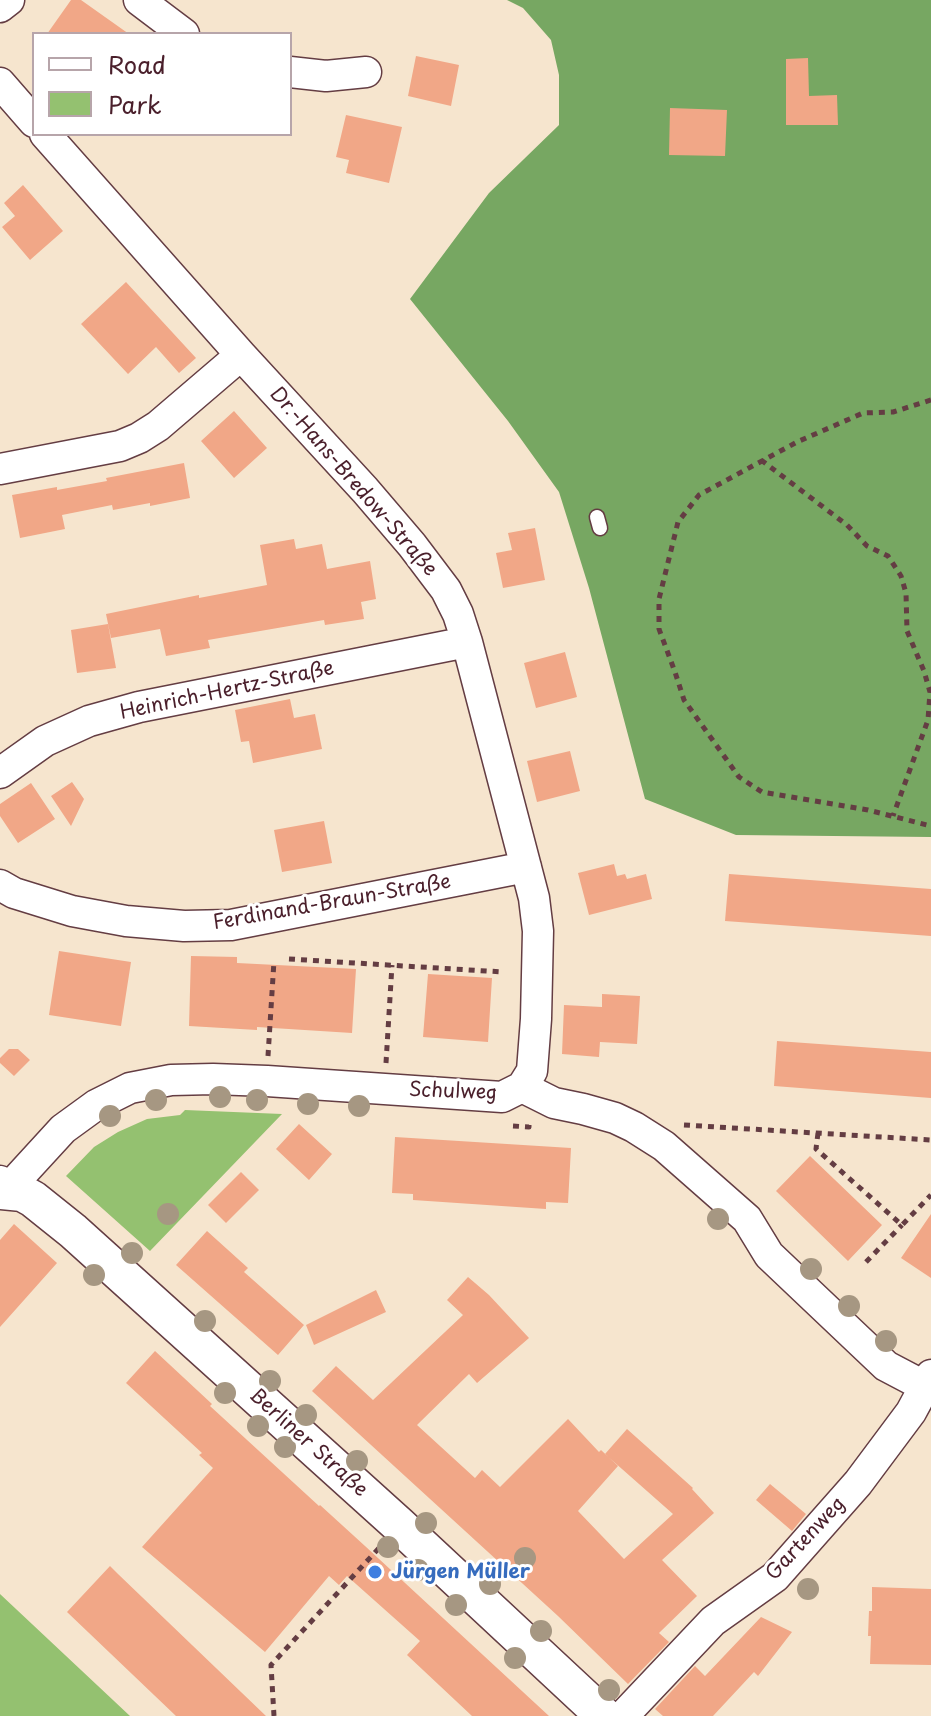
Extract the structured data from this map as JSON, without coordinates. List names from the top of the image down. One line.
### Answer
{"streets":{"street":["Dr.-Hans-Bredow-Straße","Heinrich-Hertz-Straße","Ferdinand-Braun-Straße","Schulweg","Berliner Straße","Gartenweg"]},"crossings":[["Dr.-Hans-Bredow-Straße","Heinrich-Hertz-Straße"],["Dr.-Hans-Bredow-Straße","Ferdinand-Braun-Straße"],["Dr.-Hans-Bredow-Straße","Schulweg"],["Schulweg","Berliner Straße"],["Schulweg","Gartenweg"]],"places":["Jürgen Müller"],"legend":["Road","Park"]}
